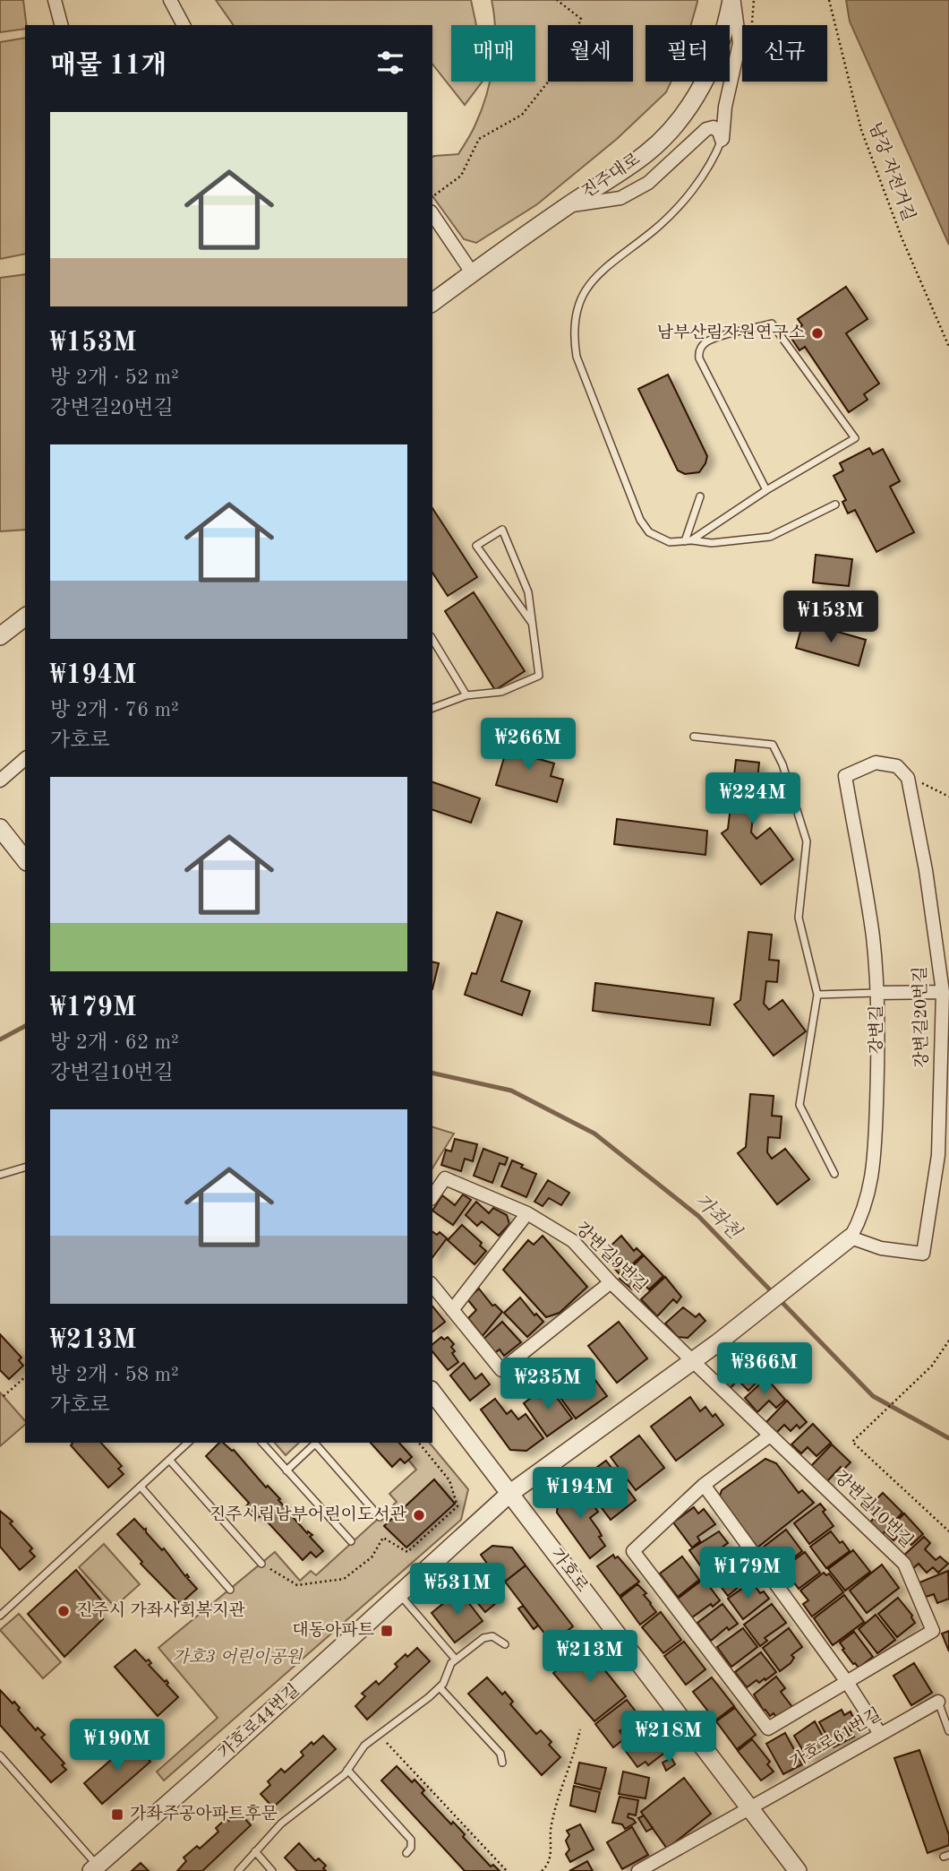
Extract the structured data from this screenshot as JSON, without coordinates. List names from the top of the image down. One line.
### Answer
{"streets":{"street":["진주대로","강변길20번길","강변길","강변길9번길","강변길10번길","가호로","가호로44번길","가호로61번길"],"path":["남강 자전거길"]},"crossings":[["강변길20번길","강변길"],["강변길","강변길9번길"],["강변길","강변길10번길"],["강변길9번길","강변길10번길"],["가호로","가호로44번길"],["가호로","가호로61번길"]],"water":["가좌천"],"parks":["가호3 어린이공원"],"places":{"other":["남부산림자원연구소","진주시립남부어린이도서관","진주시 가좌사회복지관"],"transit":["대동아파트","가좌주공아파트후문"]},"page":{"chip":["매매","월세","필터","신규"],"heading":"매물 11개","list":[{"name":"₩153M","note":"방 2개 · 52 m² · 강변길20번길"},{"name":"₩194M","note":"방 2개 · 76 m² · 가호로"},{"name":"₩179M","note":"방 2개 · 62 m² · 강변길10번길"},{"name":"₩213M","note":"방 2개 · 58 m² · 가호로"}],"price":["₩153M","₩266M","₩224M","₩366M","₩235M","₩194M","₩179M","₩531M","₩213M","₩218M","₩190M"]}}
